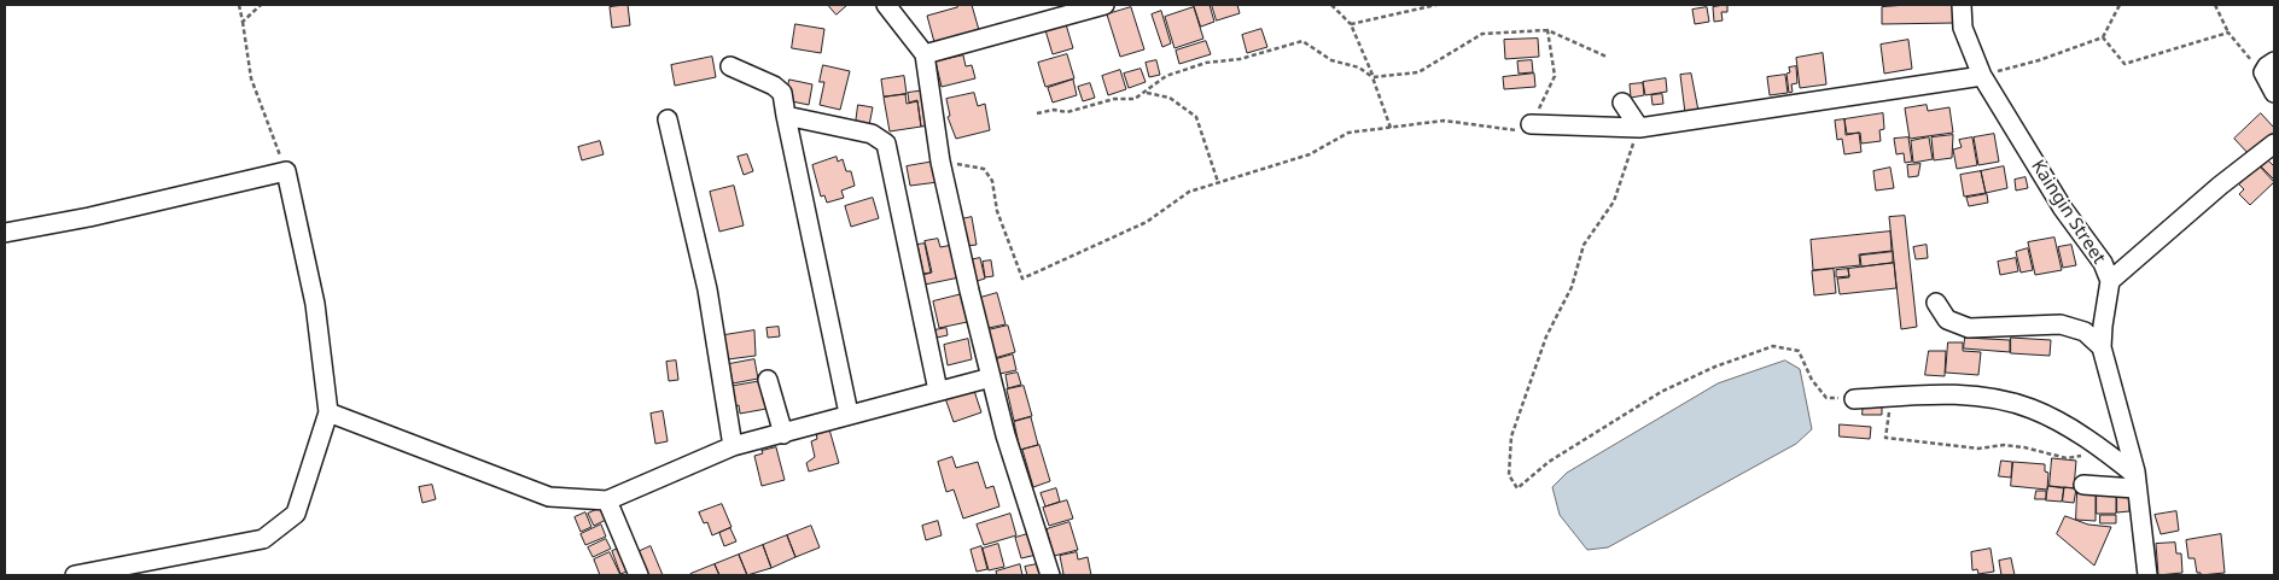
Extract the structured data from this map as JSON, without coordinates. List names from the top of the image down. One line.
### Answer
{"streets":{"street":["Kaingin Street"]}}
